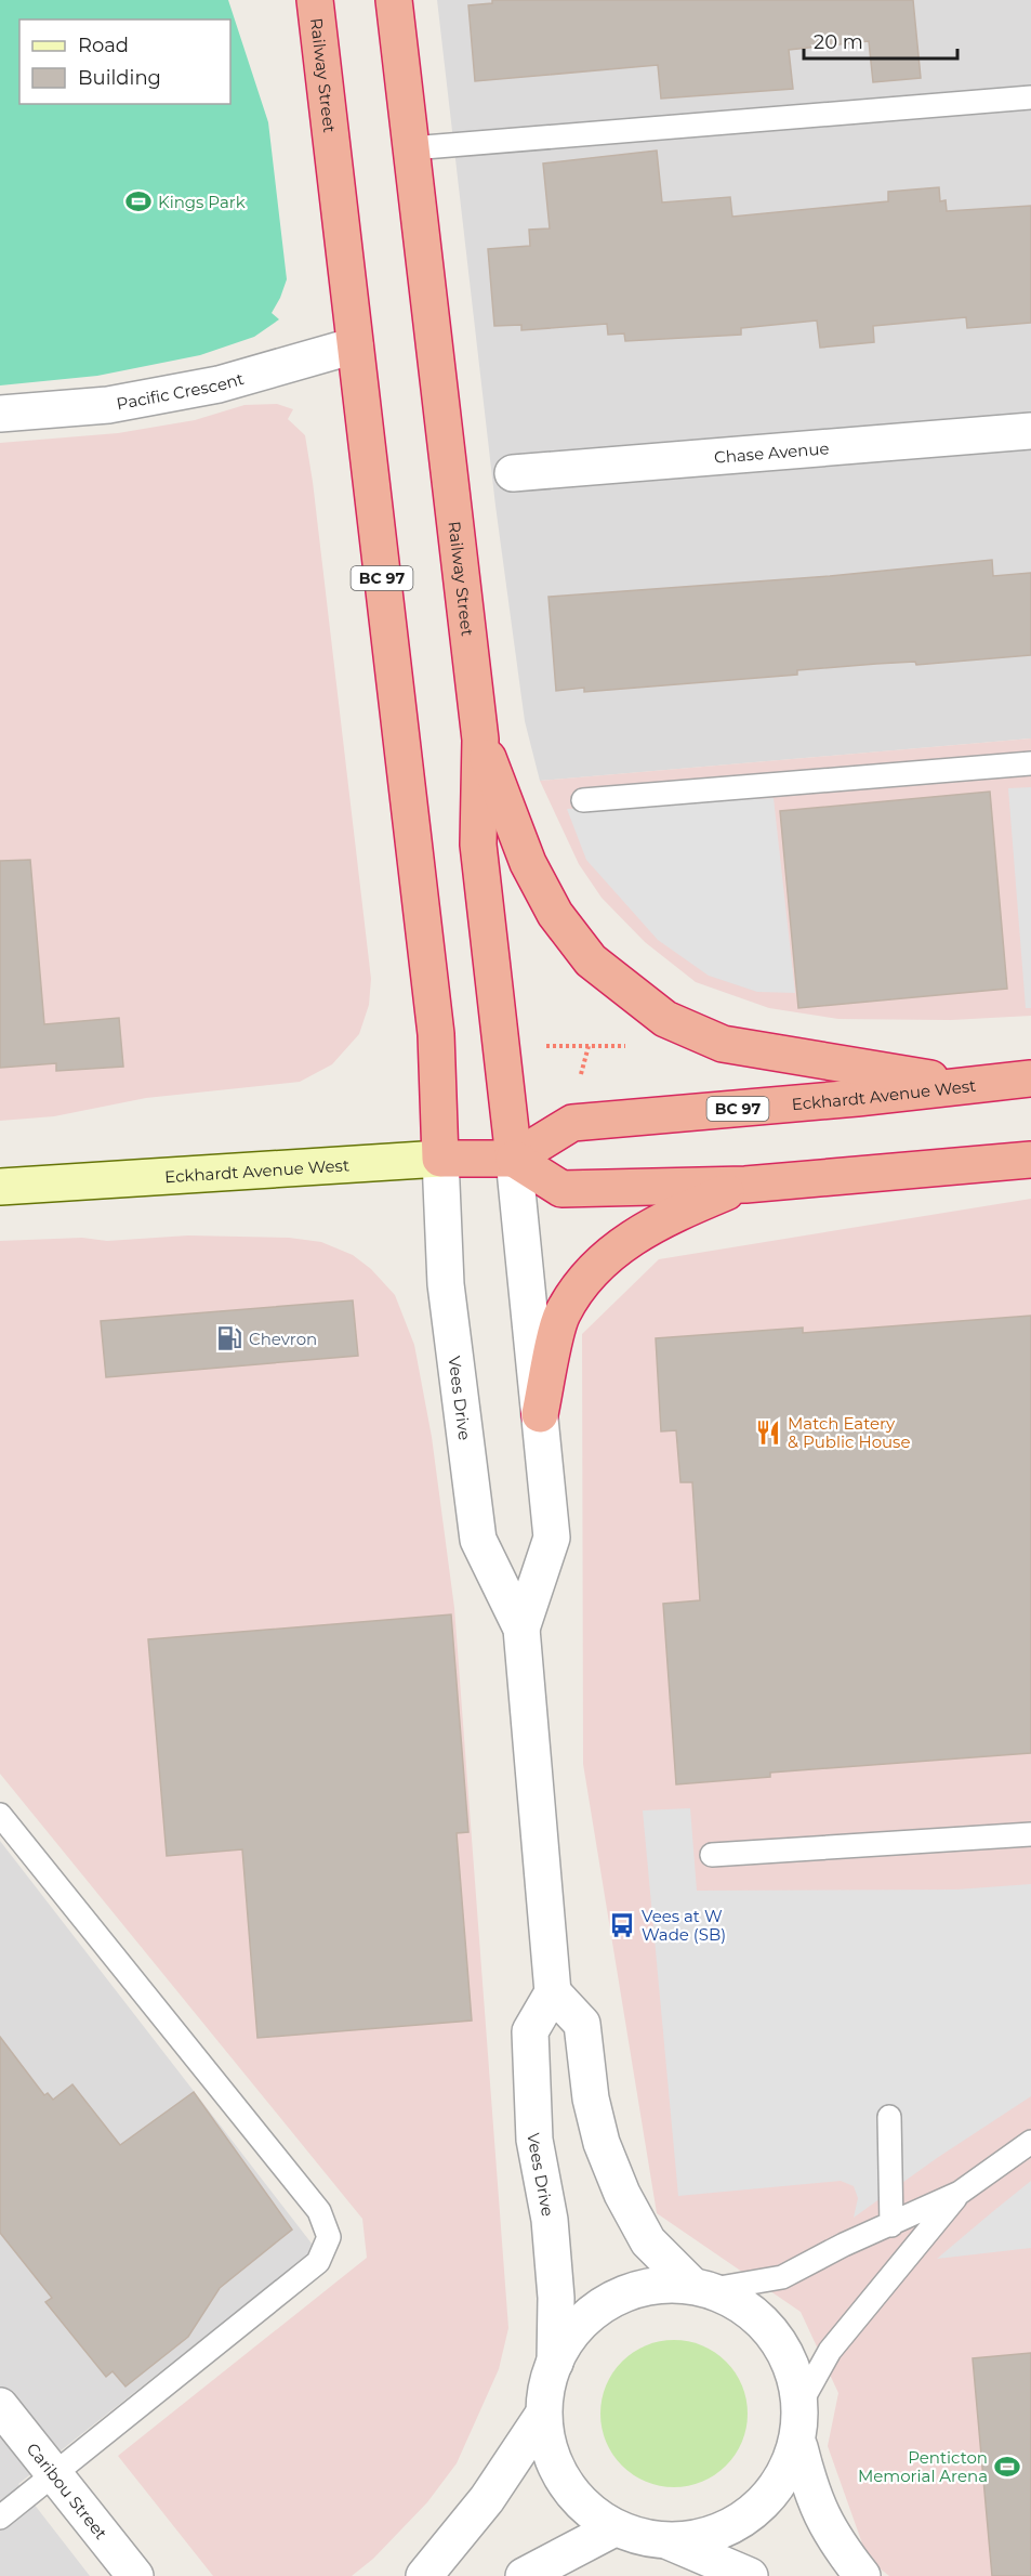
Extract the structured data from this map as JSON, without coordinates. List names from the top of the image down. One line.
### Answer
{"streets":{"highway":["Railway Street","BC 97","Eckhardt Avenue West"],"street":["Pacific Crescent","Chase Avenue","Vees Drive","Caribou Street"]},"crossings":[["Railway Street","Pacific Crescent"],["Railway Street","Eckhardt Avenue West"],["Railway Street","Vees Drive"],["Eckhardt Avenue West","Vees Drive"]],"places":{"sports":["Kings Park","Penticton Memorial Arena"],"fuel station":["Chevron"],"restaurant":["Match Eatery & Public House"],"bus stop":["Vees at W Wade (SB)"]},"legend":["Road","Building"],"scale_bar":"20 m"}
